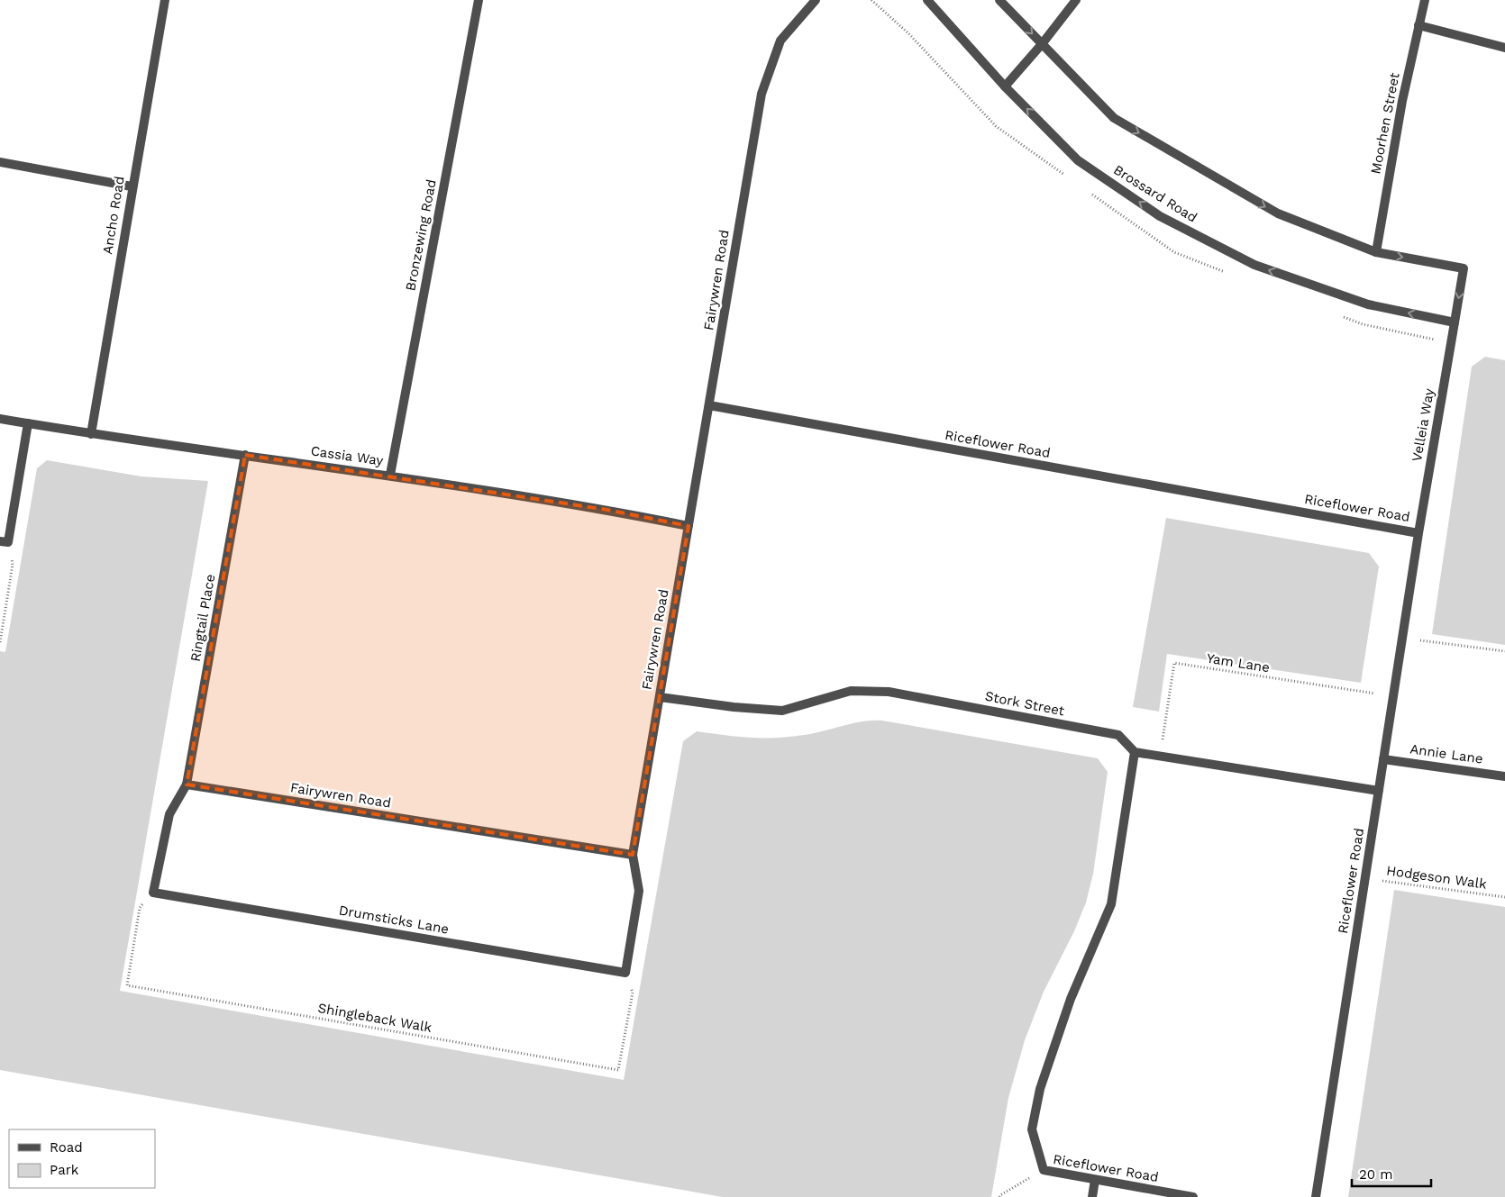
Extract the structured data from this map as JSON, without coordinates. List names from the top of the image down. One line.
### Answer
{"streets":{"street":["Moorhen Street","Brossard Road","Ancho Road","Bronzewing Road","Fairywren Road","Velleia Way","Riceflower Road","Cassia Way","Ringtail Place","Stork Street","Annie Lane","Drumsticks Lane"],"path":["Yam Lane","Hodgeson Walk","Shingleback Walk"]},"crossings":[["Moorhen Street","Velleia Way"],["Brossard Road","Velleia Way"],["Ancho Road","Cassia Way"],["Bronzewing Road","Cassia Way"],["Fairywren Road","Riceflower Road"],["Fairywren Road","Cassia Way"],["Fairywren Road","Ringtail Place"],["Fairywren Road","Stork Street"],["Velleia Way","Riceflower Road"],["Riceflower Road","Yam Lane"],["Riceflower Road","Stork Street"],["Riceflower Road","Annie Lane"],["Riceflower Road","Hodgeson Walk"],["Cassia Way","Ringtail Place"],["Drumsticks Lane","Shingleback Walk"]],"legend":["Road","Park"],"scale_bar":"20 m"}
